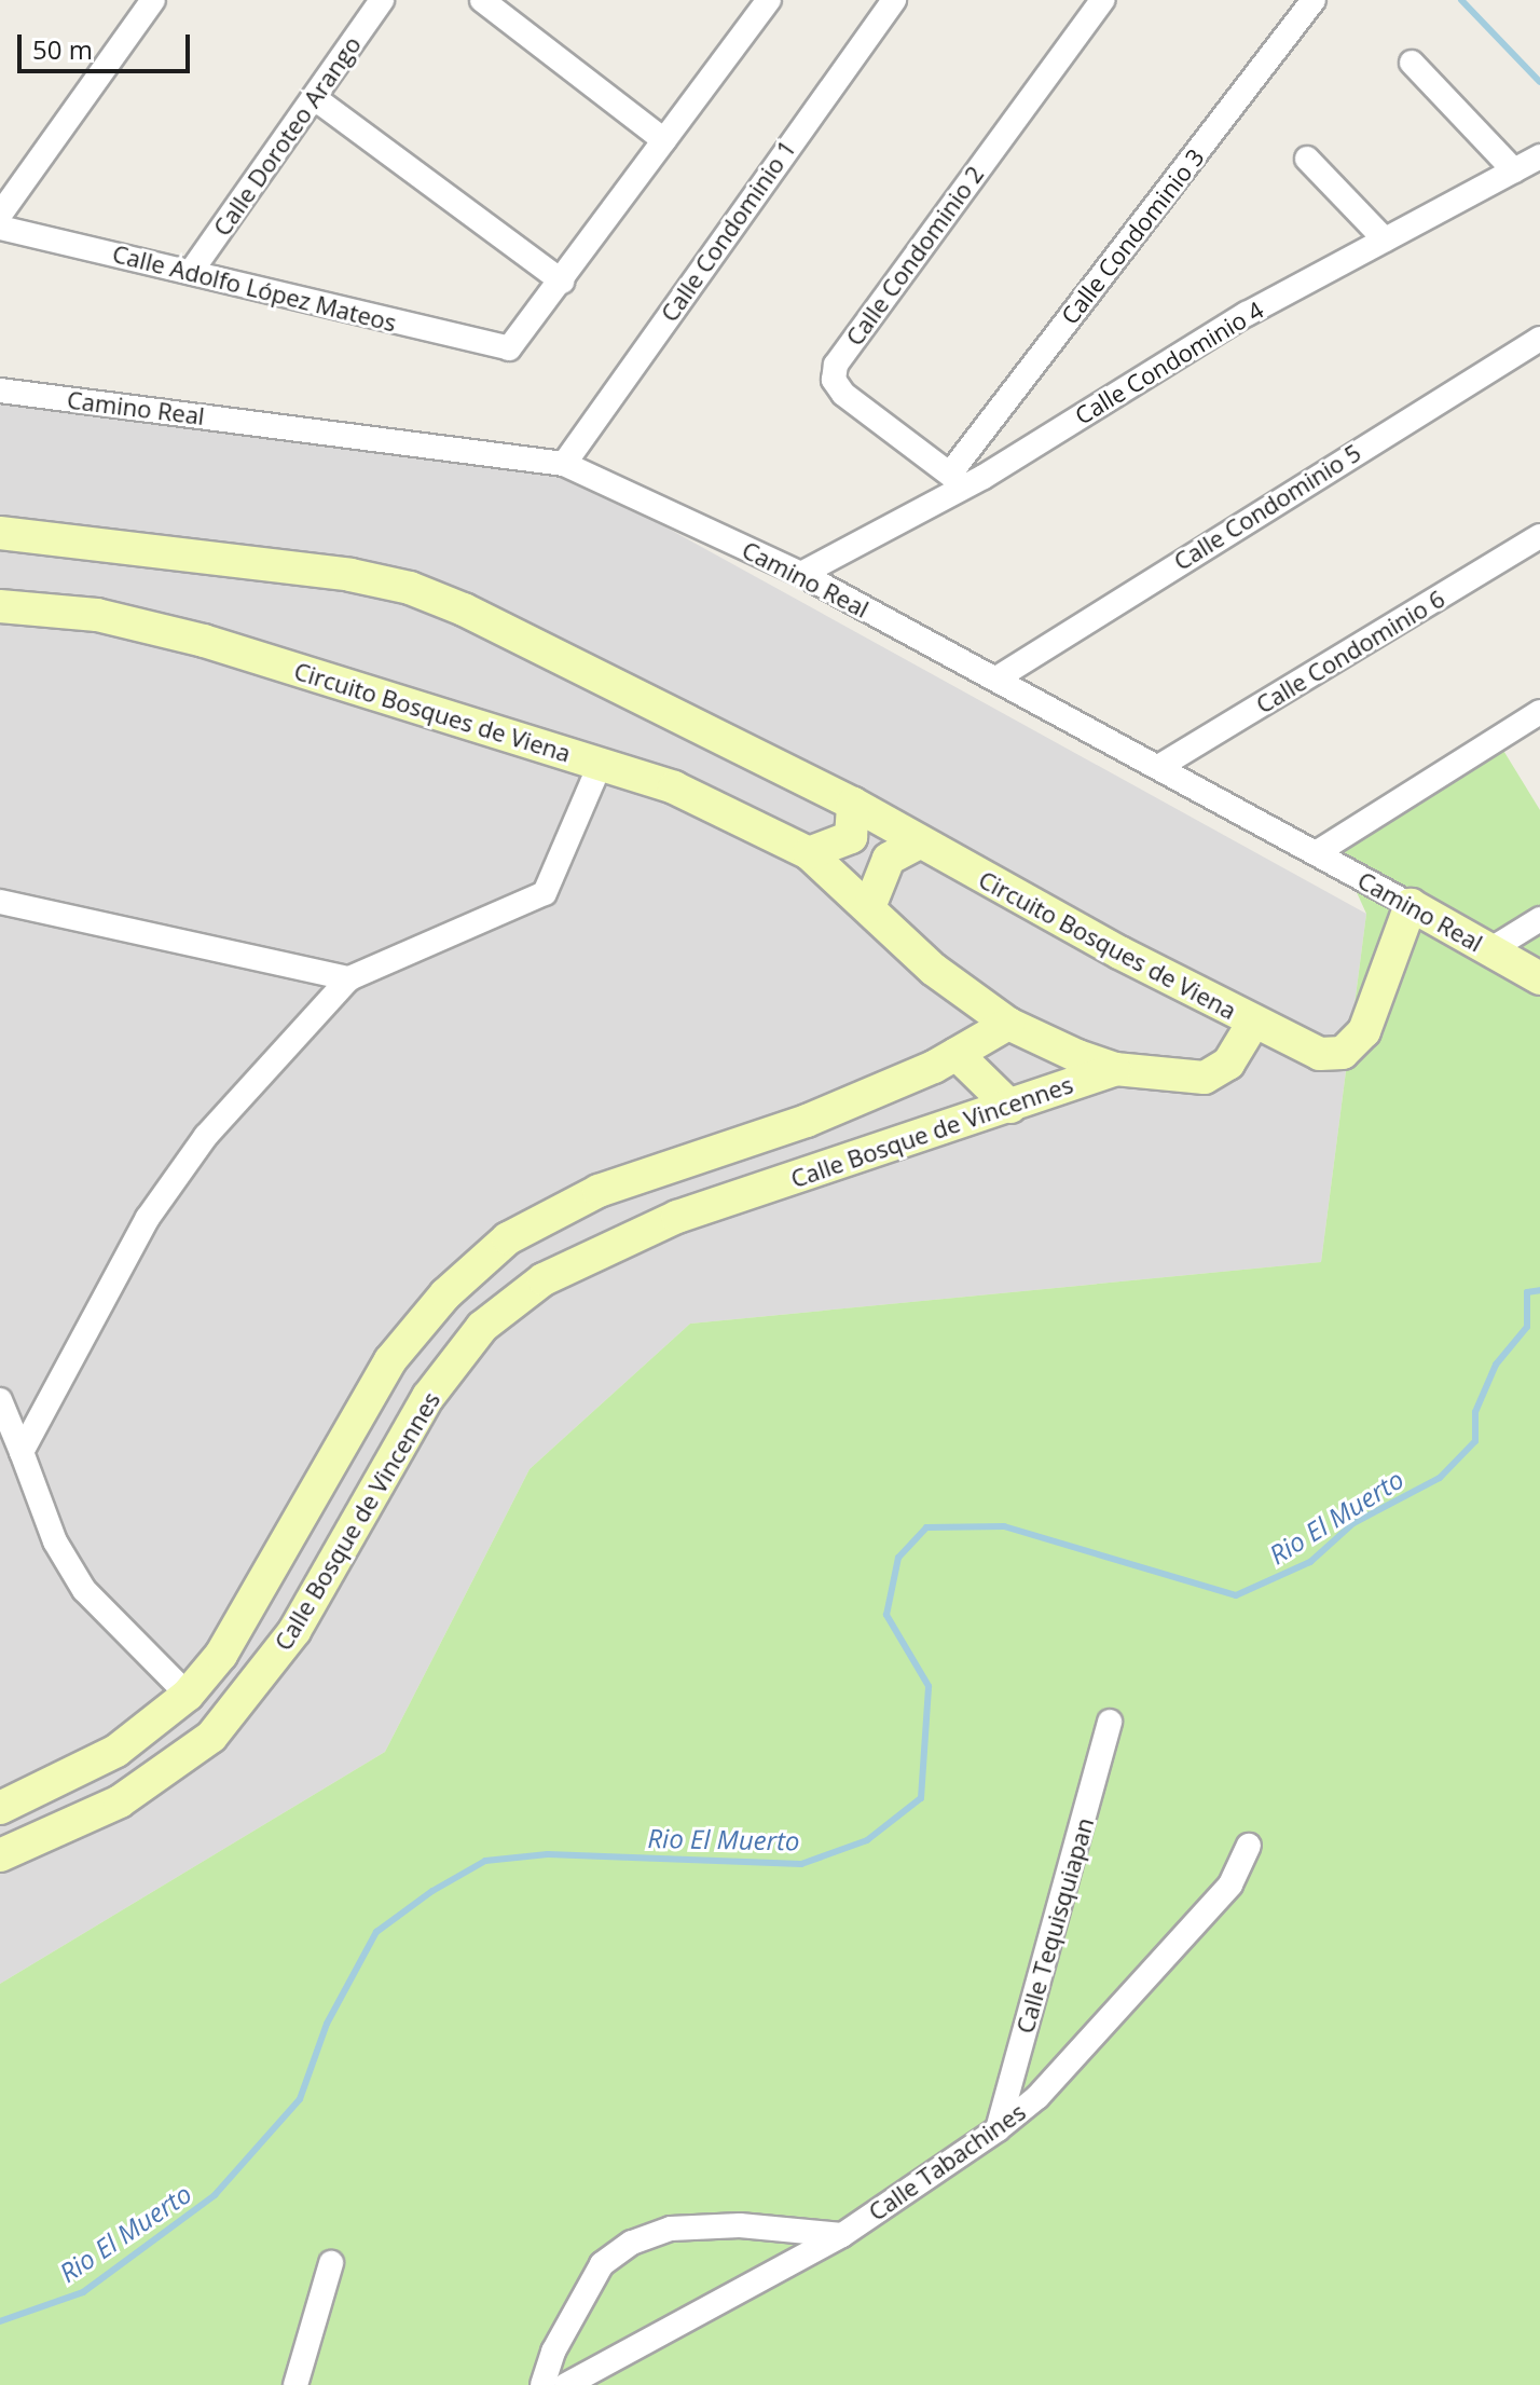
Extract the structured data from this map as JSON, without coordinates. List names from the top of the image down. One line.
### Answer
{"streets":{"main road":["Camino Real","Circuito Bosques de Viena","Calle Bosque de Vincennes"],"street":["Calle Doroteo Arango","Calle Condominio 1","Calle Condominio 3","Calle Condominio 2","Calle Adolfo López Mateos","Calle Condominio 4","Calle Condominio 5","Calle Condominio 6","Calle Tequisquiapan","Calle Tabachines"]},"crossings":[["Calle Doroteo Arango","Calle Adolfo López Mateos"],["Calle Condominio 1","Camino Real"],["Calle Condominio 3","Calle Condominio 2"],["Calle Condominio 3","Calle Condominio 4"],["Calle Condominio 2","Calle Condominio 4"],["Calle Condominio 4","Camino Real"],["Camino Real","Calle Condominio 5"],["Camino Real","Calle Condominio 6"],["Circuito Bosques de Viena","Calle Bosque de Vincennes"],["Calle Tequisquiapan","Calle Tabachines"]],"water":["Rio El Muerto"],"scale_bar":"50 m"}
